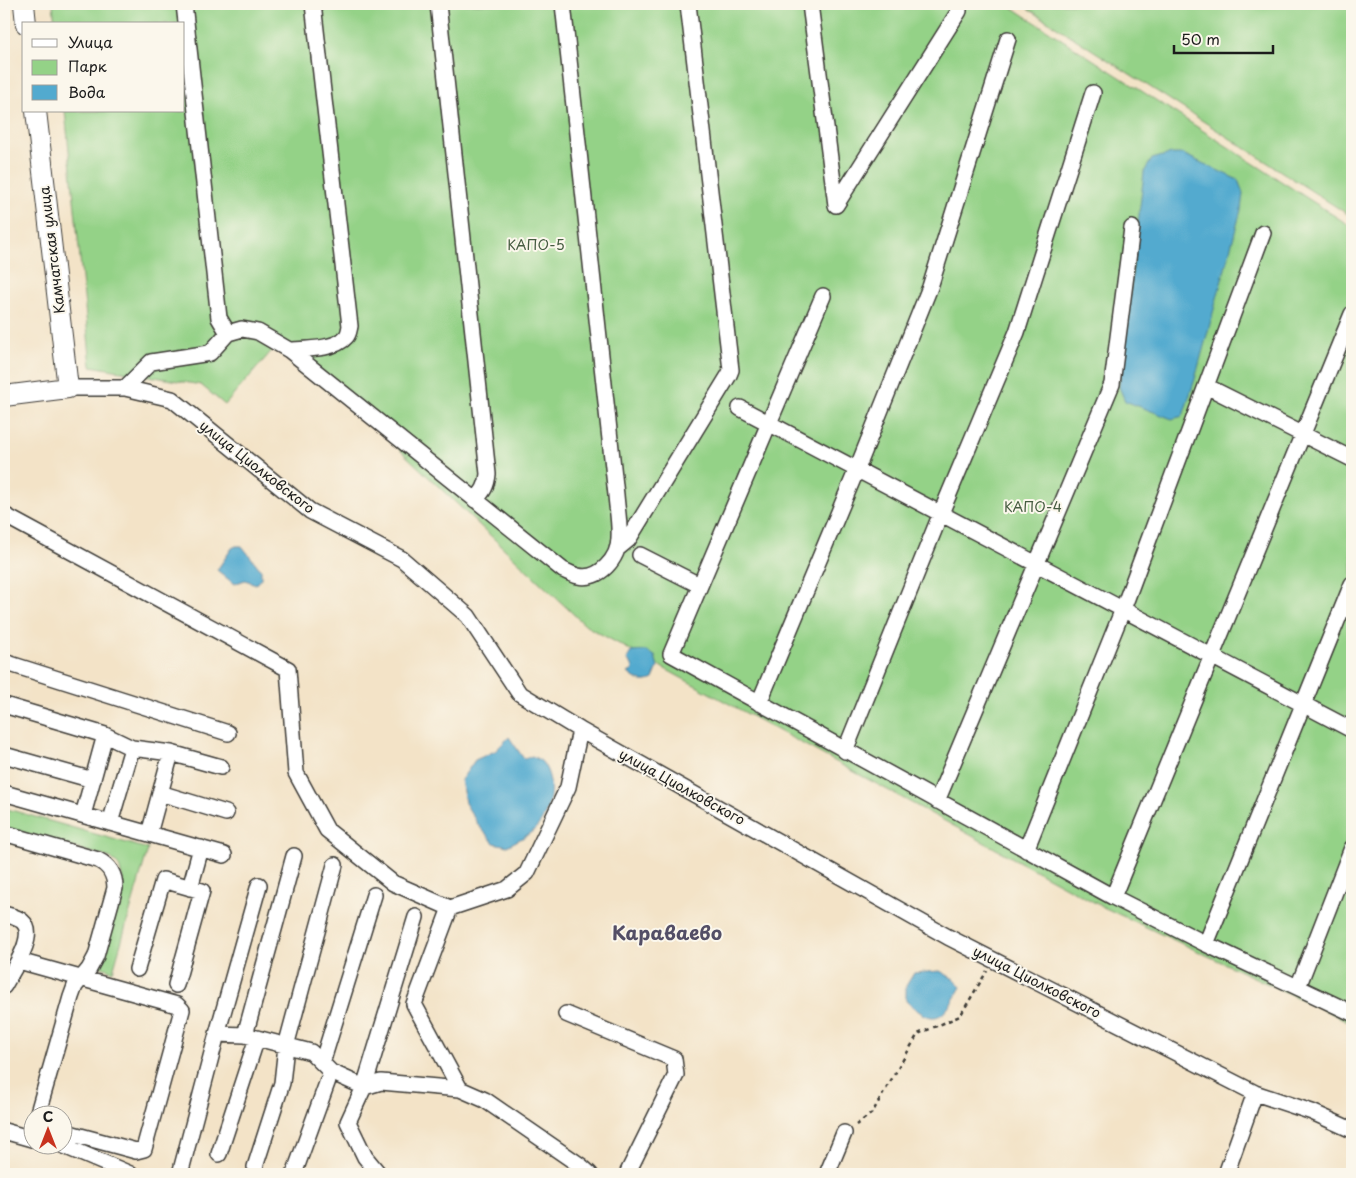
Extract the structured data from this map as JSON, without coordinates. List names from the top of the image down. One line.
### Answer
{"streets":{"main road":["Камчатская улица"],"street":["улица Циолковского"]},"crossings":[["Камчатская улица","улица Циолковского"]],"districts":["Караваево"],"parks":["КАПО-5","КАПО-4"],"legend":["Улица","Парк","Вода"],"scale_bar":"50 m","north":"top"}
